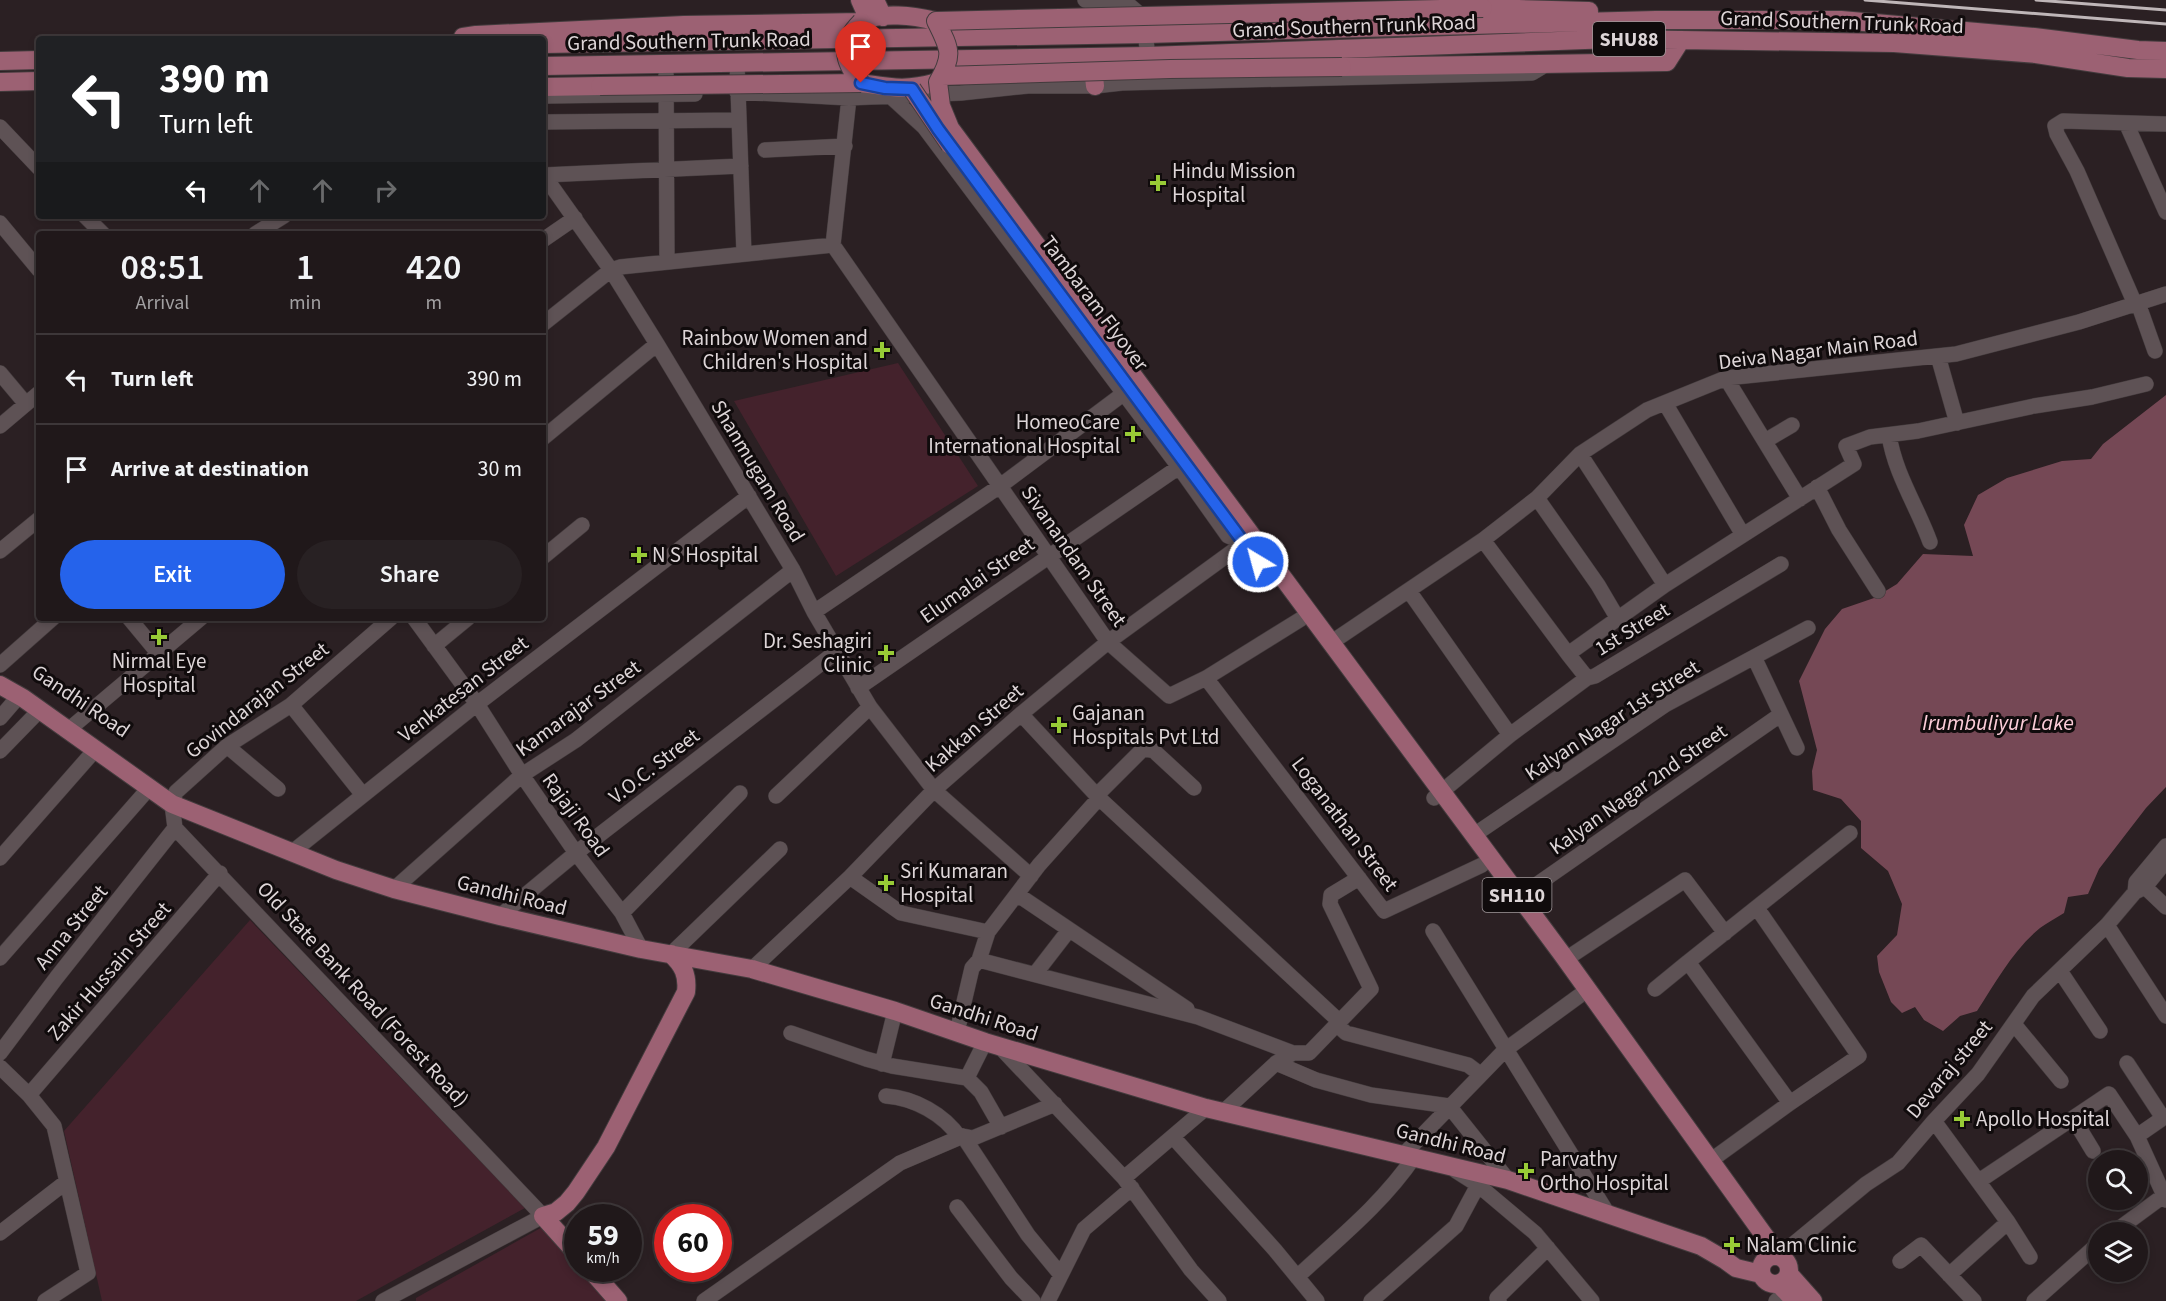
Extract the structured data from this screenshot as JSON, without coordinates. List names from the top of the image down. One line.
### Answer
{"streets":{"main road":["Grand Southern Trunk Road","SHU88","Tambaram Flyover","Gandhi Road","SH110"],"street":["Deiva Nagar Main Road","Shanmugam Road","Sivanandam Street","Elumalai Street","1st Street","Venkatesan Street","Govindarajan Street","Kamarajar Street","Kalyan Nagar 1st Street","Kakkan Street","V.O.C. Street","Kalyan Nagar 2nd Street","Rajaji Road","Loganathan Street","Anna Street","Zakir Hussain Street","Old State Bank Road (Forest Road)","Devaraj street"]},"crossings":[["Tambaram Flyover","Kakkan Street"],["Tambaram Flyover","SH110"],["Deiva Nagar Main Road","SH110"],["Shanmugam Road","Elumalai Street"],["Shanmugam Road","Venkatesan Street"],["Shanmugam Road","Kamarajar Street"],["Shanmugam Road","Kakkan Street"],["Shanmugam Road","V.O.C. Street"],["Sivanandam Street","Elumalai Street"],["Sivanandam Street","Kakkan Street"],["Sivanandam Street","Loganathan Street"],["Sivanandam Street","SH110"],["1st Street","SH110"],["Venkatesan Street","Gandhi Road"],["Venkatesan Street","Rajaji Road"],["Govindarajan Street","Gandhi Road"],["Gandhi Road","Kamarajar Street"],["Gandhi Road","Kakkan Street"],["Gandhi Road","V.O.C. Street"],["Gandhi Road","Rajaji Road"],["Gandhi Road","SH110"],["Gandhi Road","Devaraj street"],["Kamarajar Street","Rajaji Road"],["Kalyan Nagar 1st Street","SH110"],["Kakkan Street","SH110"],["V.O.C. Street","Rajaji Road"],["Kalyan Nagar 2nd Street","SH110"],["Loganathan Street","SH110"],["SH110","Devaraj street"],["Anna Street","Old State Bank Road (Forest Road)"],["Zakir Hussain Street","Old State Bank Road (Forest Road)"]],"water":["Irumbuliyur Lake"],"places":{"health":["Hindu Mission Hospital","Rainbow Women and Children's Hospital","HomeoCare International Hospital","N S Hospital","Nirmal Eye Hospital","Dr. Seshagiri Clinic","Gajanan Hospitals Pvt Ltd","Sri Kumaran Hospital","Apollo Hospital","Parvathy Ortho Hospital","Nalam Clinic"]},"page":{"turn":["390 m","Turn left"],"eta":["08:51","Arrival","1","min","420","m"],"list":[{"name":"Turn left","value":"390 m"},{"name":"Arrive at destination","value":"30 m"}],"buttons":["Exit","Share"],"speed":"59 km/h","limit":"60"}}
